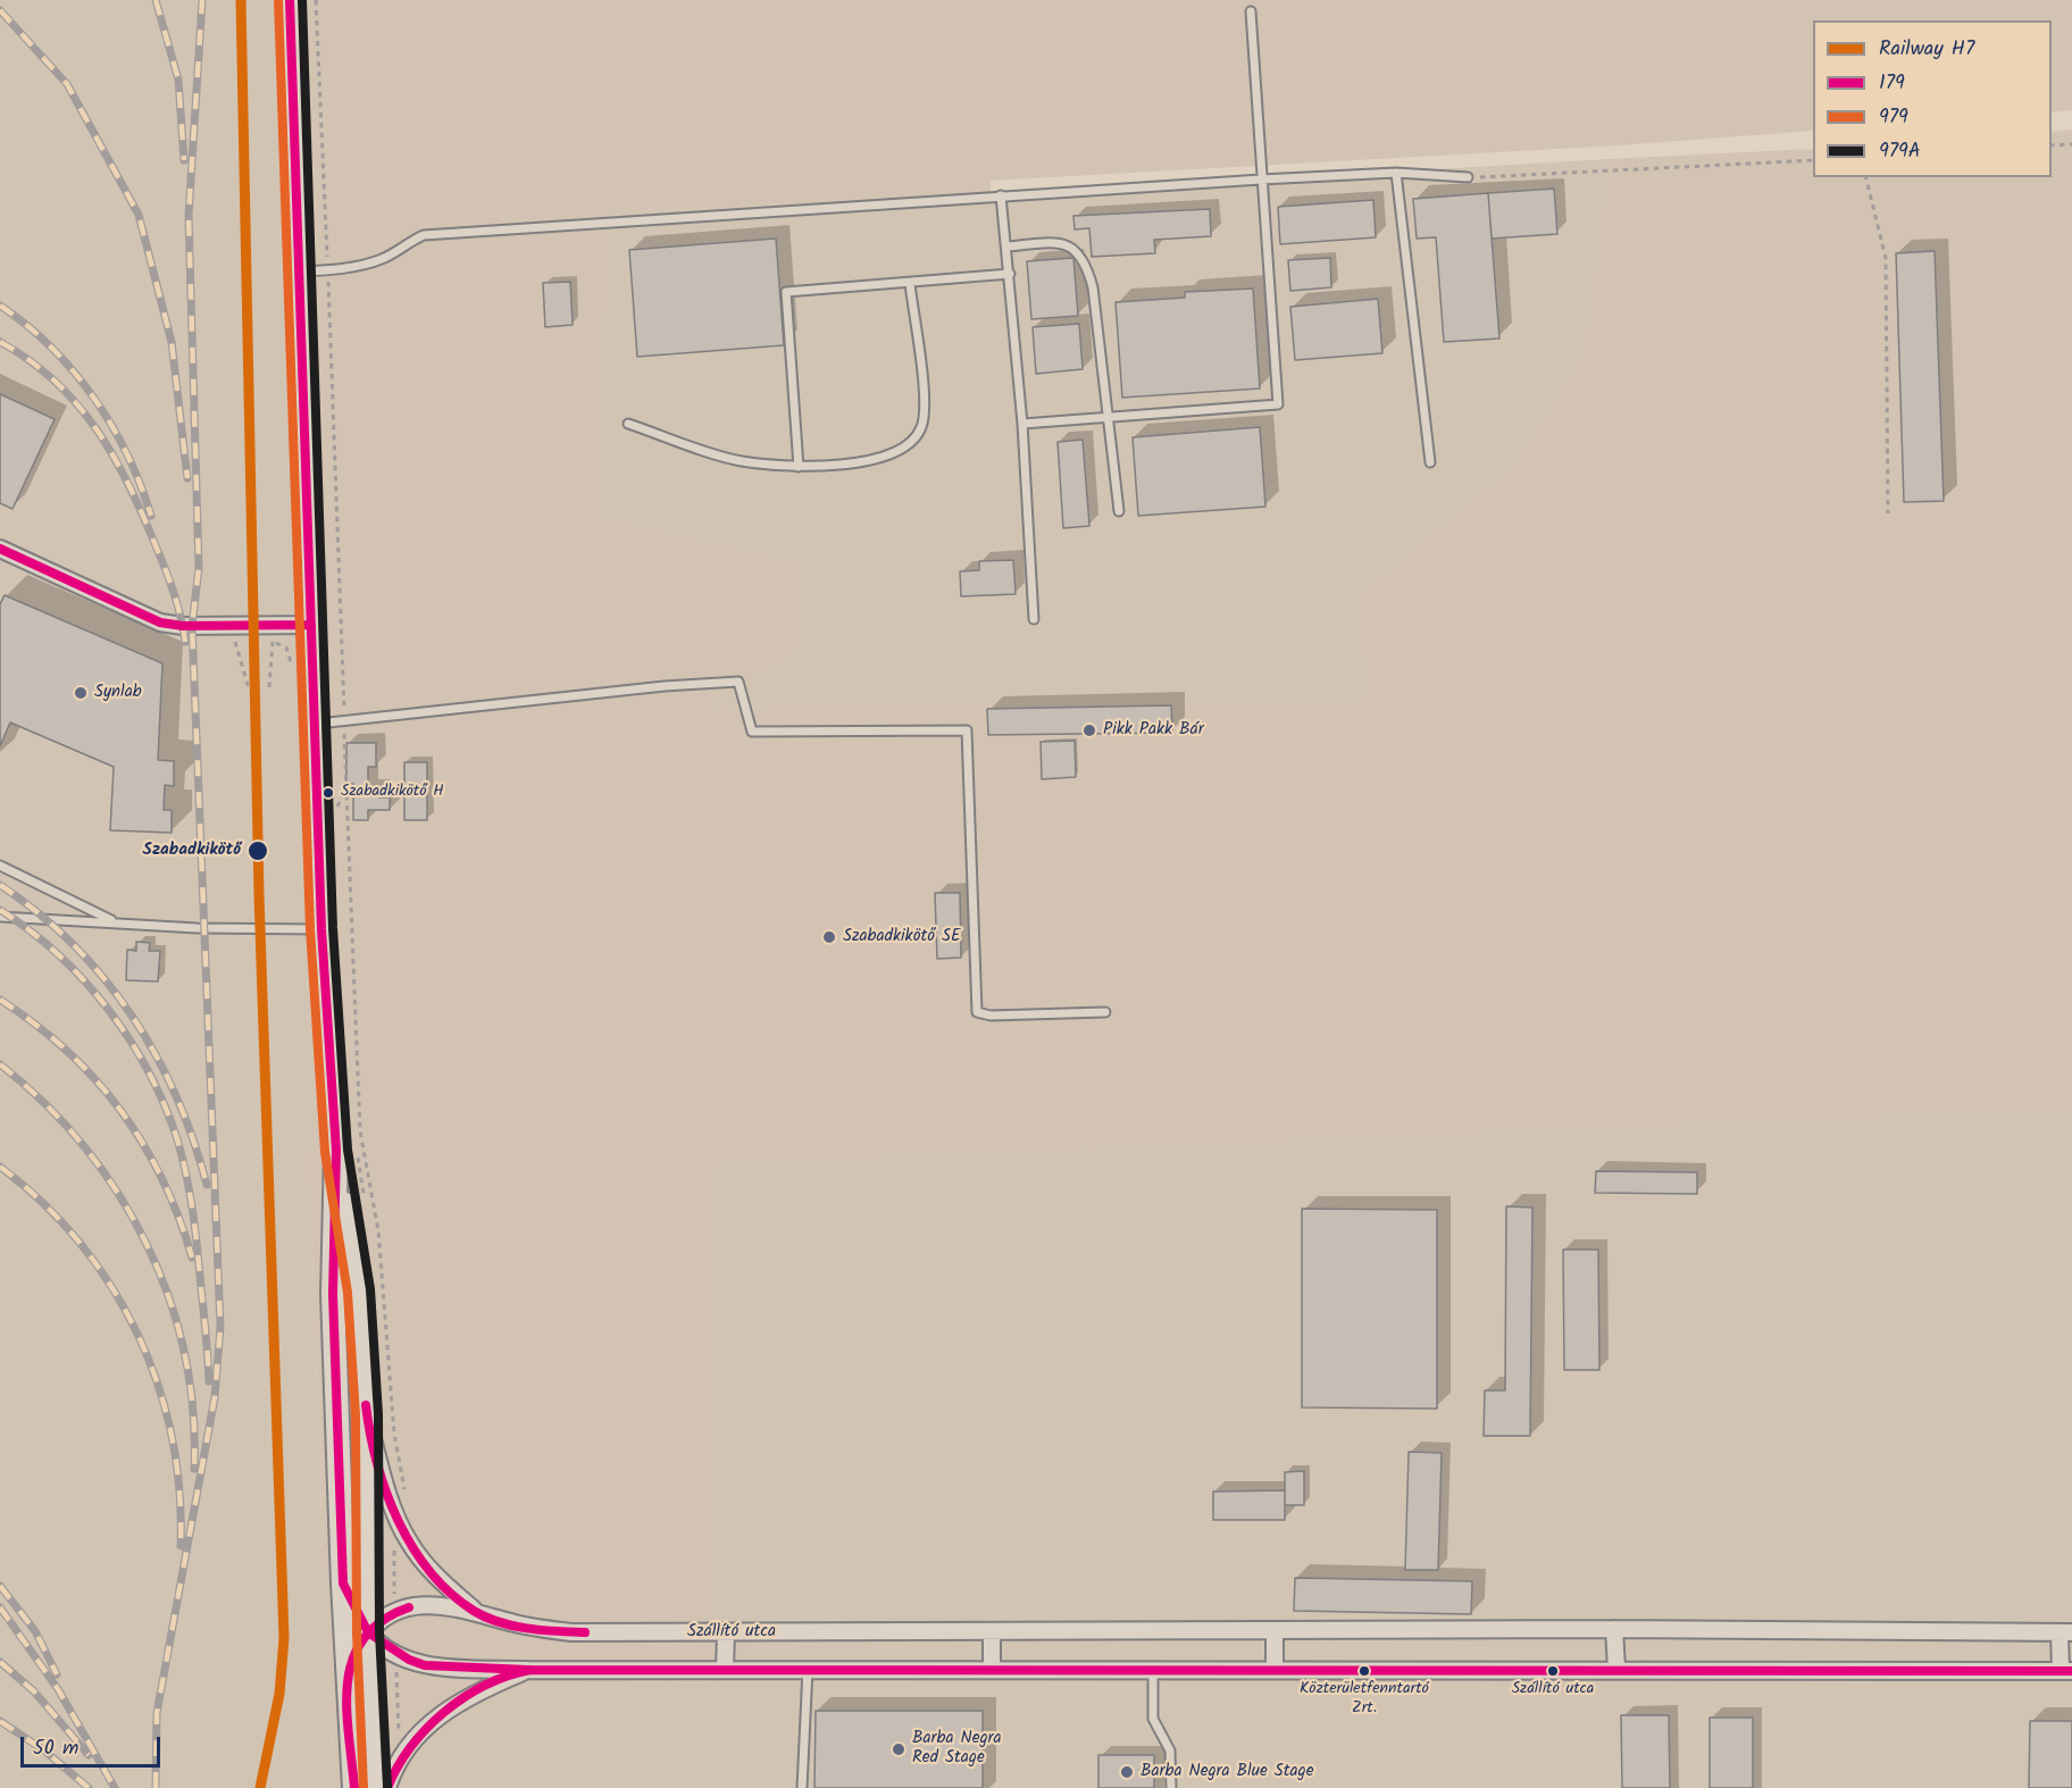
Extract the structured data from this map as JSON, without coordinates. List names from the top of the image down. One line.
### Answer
{"streets":{"street":["Szállító utca"]},"places":["Synlab","Pikk Pakk Bár","Szabadkikötő H","Szabadkikötő","Szabadkikötő SE","Közterületfenntartó Zrt.","Szállító utca","Barba Negra Red Stage","Barba Negra Blue Stage"],"lines":["rail line H7","transit line 179","transit line 979","transit line 979A"],"legend":["Railway H7","179","979","979A"],"scale_bar":"50 m"}
